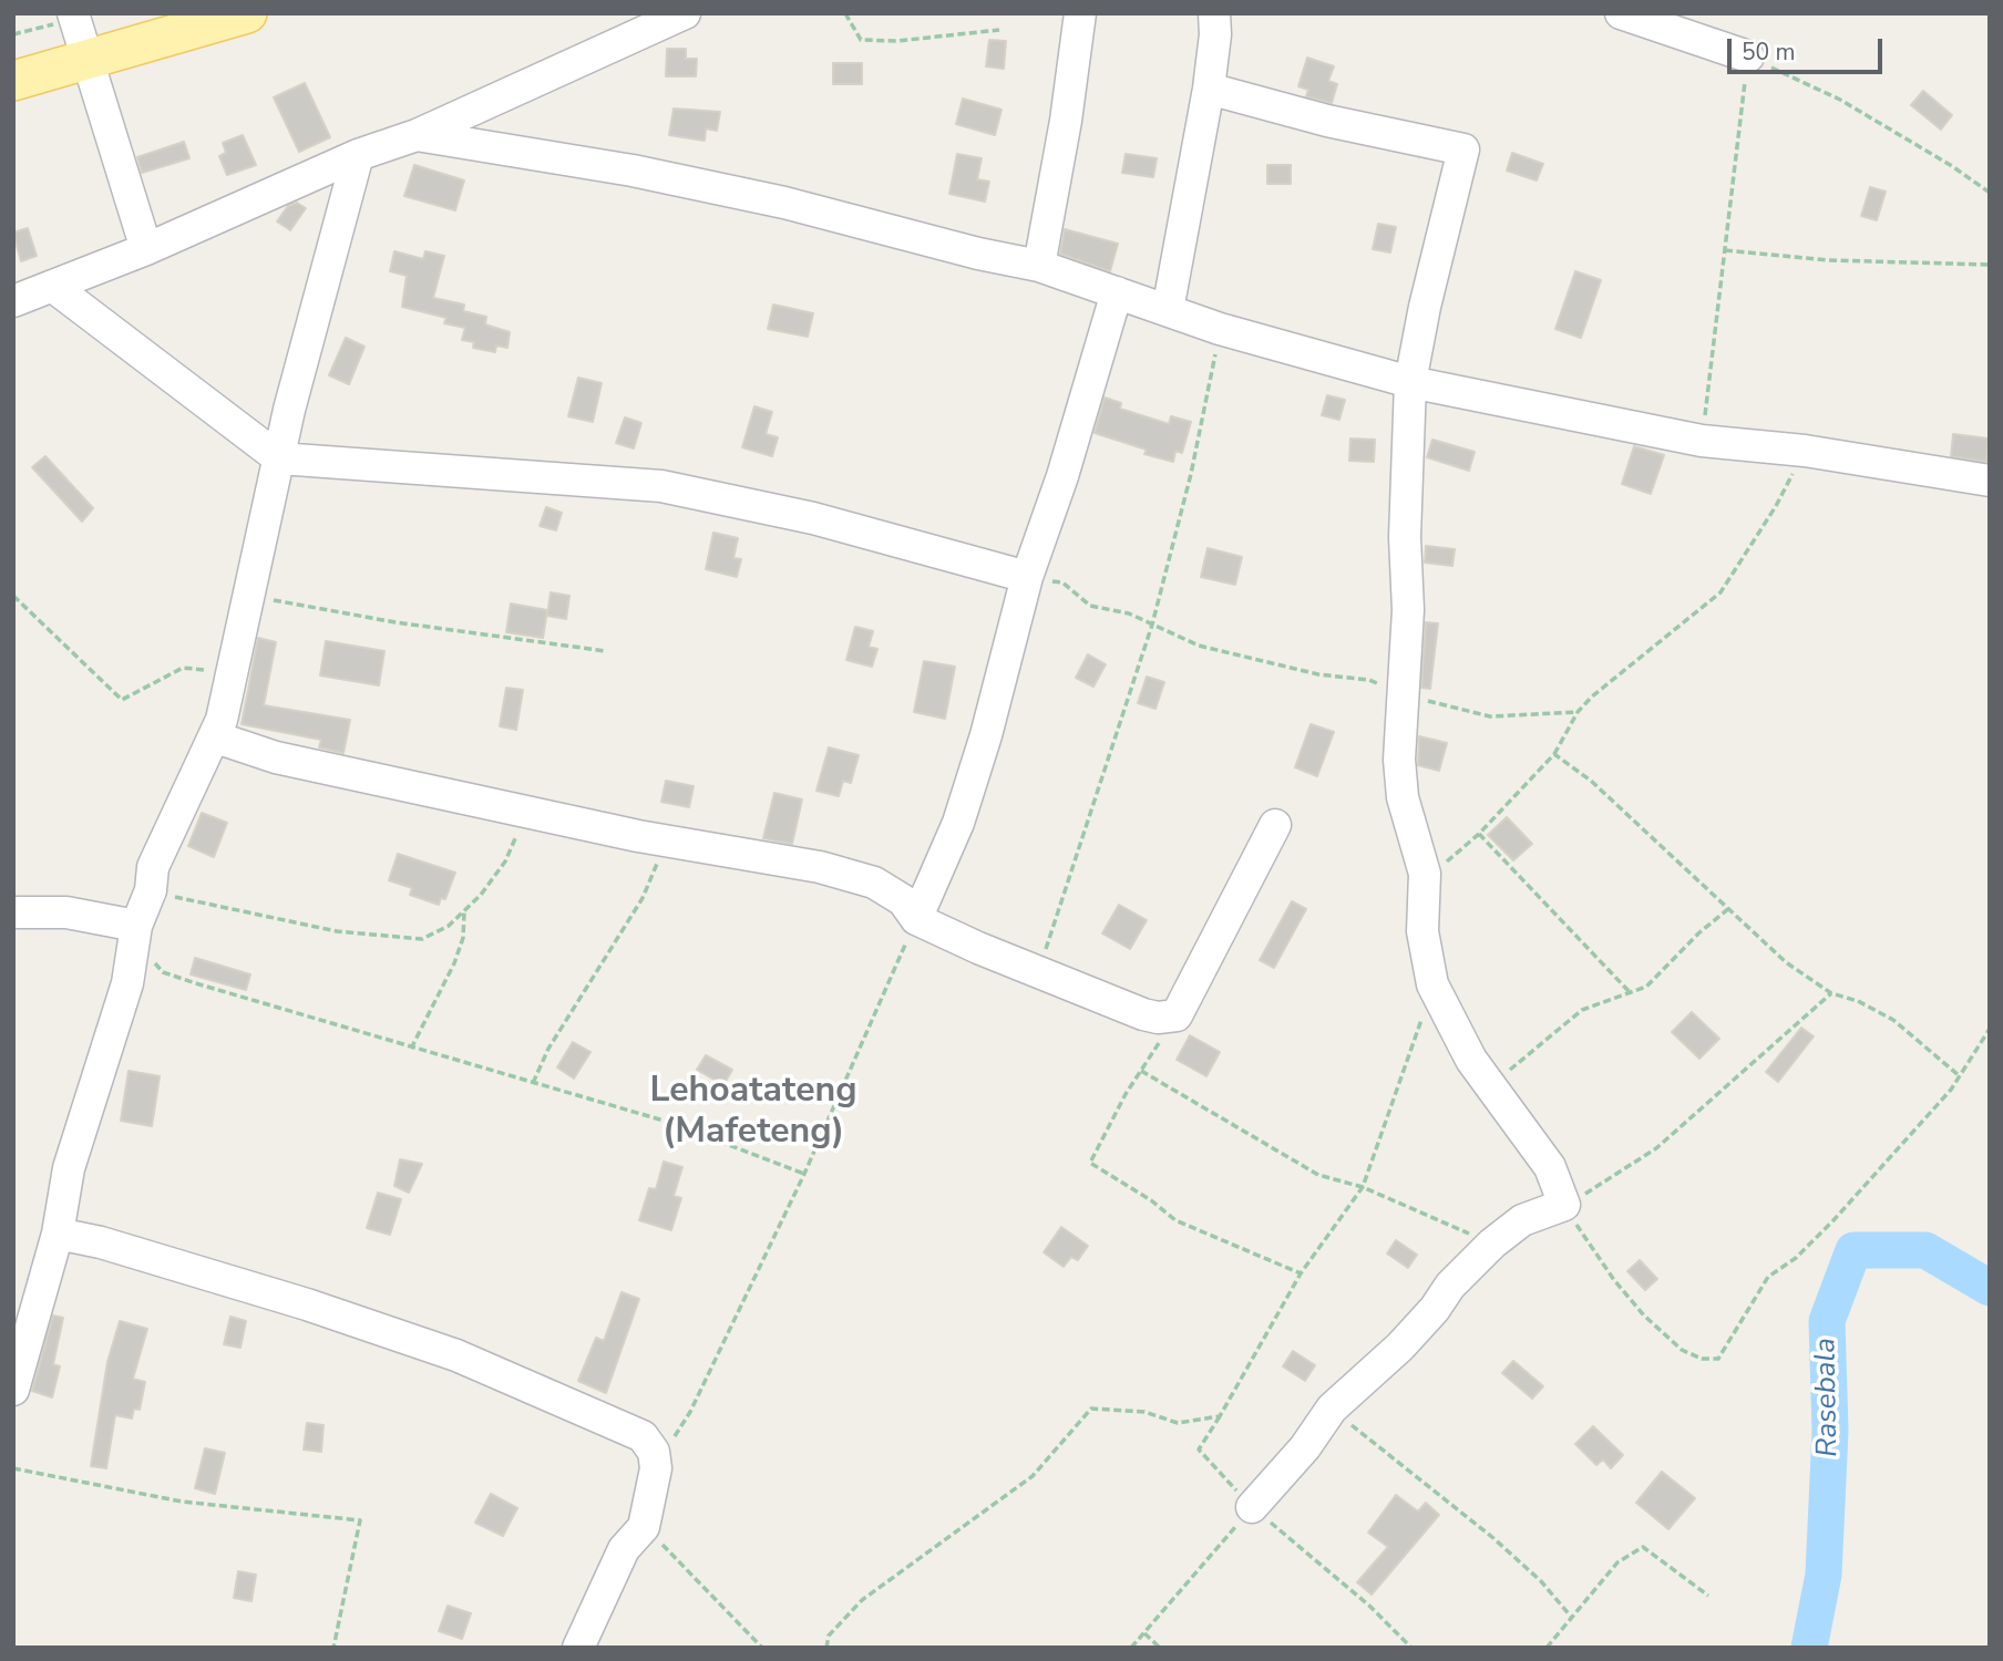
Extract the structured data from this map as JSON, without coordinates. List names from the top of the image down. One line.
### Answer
{"districts":["Lehoatateng (Mafeteng)"],"water":["Rasebala"],"scale_bar":"50 m"}
